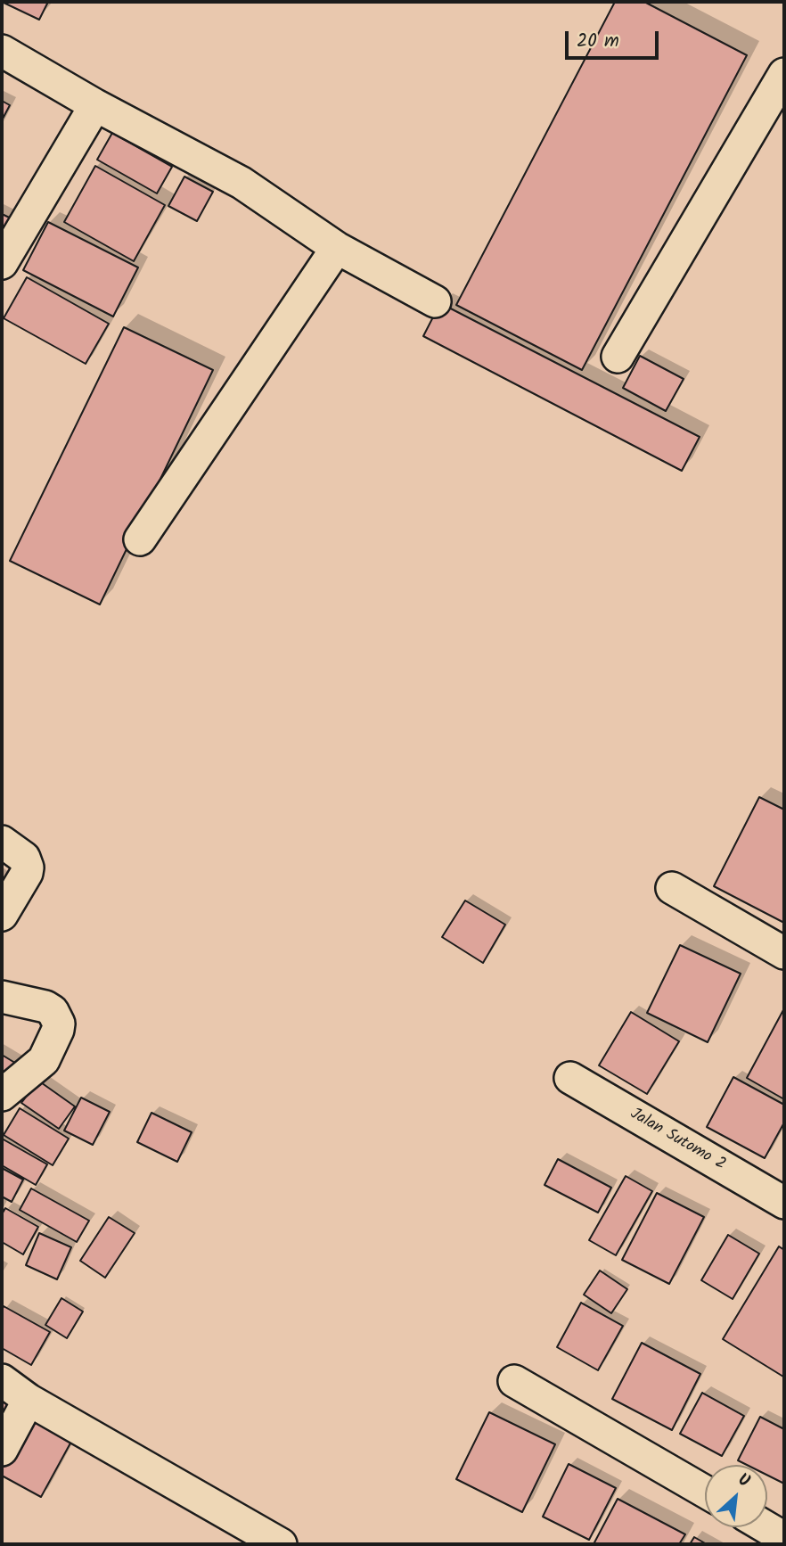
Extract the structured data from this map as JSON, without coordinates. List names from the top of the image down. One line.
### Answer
{"streets":{"street":["Jalan Sutomo 2"]},"scale_bar":"20 m","north":"top right"}
